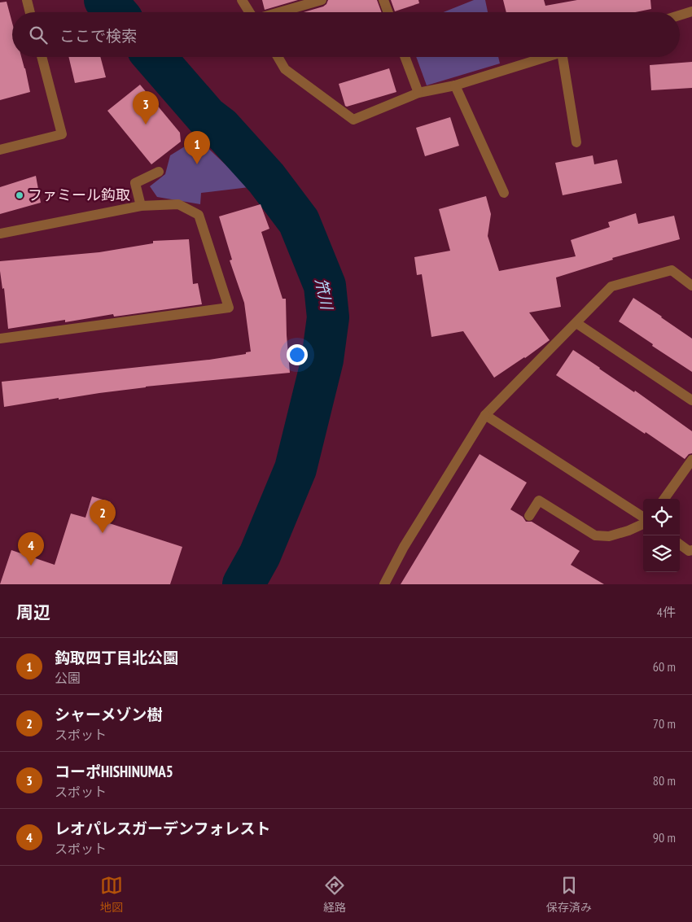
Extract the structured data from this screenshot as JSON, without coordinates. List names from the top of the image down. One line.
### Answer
{"water":["笊川"],"places":["ファミール鈎取"],"page":{"search":"ここで検索","pins":["3","1","2","4"],"heading":["周辺","4件"],"list":[{"mark":"1","name":"鈎取四丁目北公園","note":"公園","value":"60 m"},{"mark":"2","name":"シャーメゾン樹","note":"スポット","value":"70 m"},{"mark":"3","name":"コーポHISHINUMA5","note":"スポット","value":"80 m"},{"mark":"4","name":"レオパレスガーデンフォレスト","note":"スポット","value":"90 m"}],"nav":["地図","経路","保存済み"]}}
